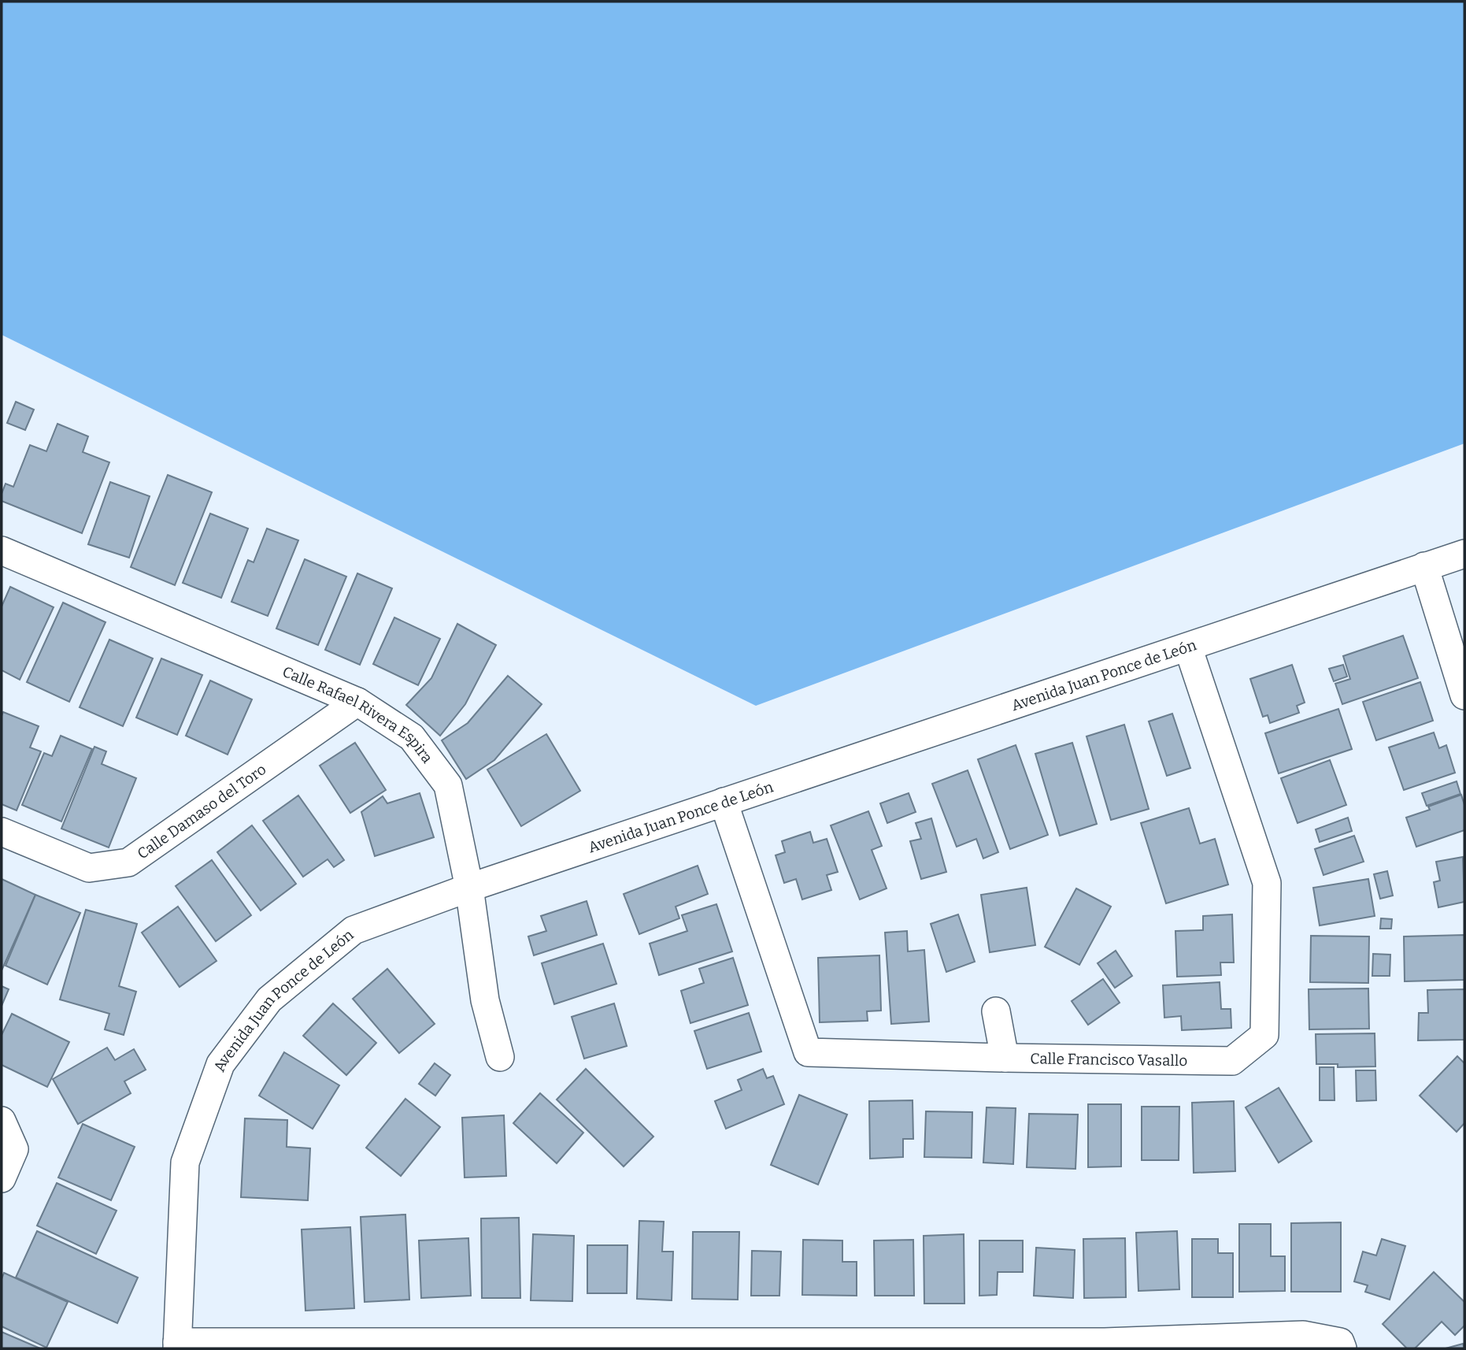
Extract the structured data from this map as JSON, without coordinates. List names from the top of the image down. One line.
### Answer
{"streets":{"street":["Avenida Juan Ponce de León","Calle Rafael Rivera Espira","Calle Damaso del Toro","Calle Francisco Vasallo"]},"crossings":[["Avenida Juan Ponce de León","Calle Rafael Rivera Espira"],["Avenida Juan Ponce de León","Calle Francisco Vasallo"],["Calle Rafael Rivera Espira","Calle Damaso del Toro"]]}
